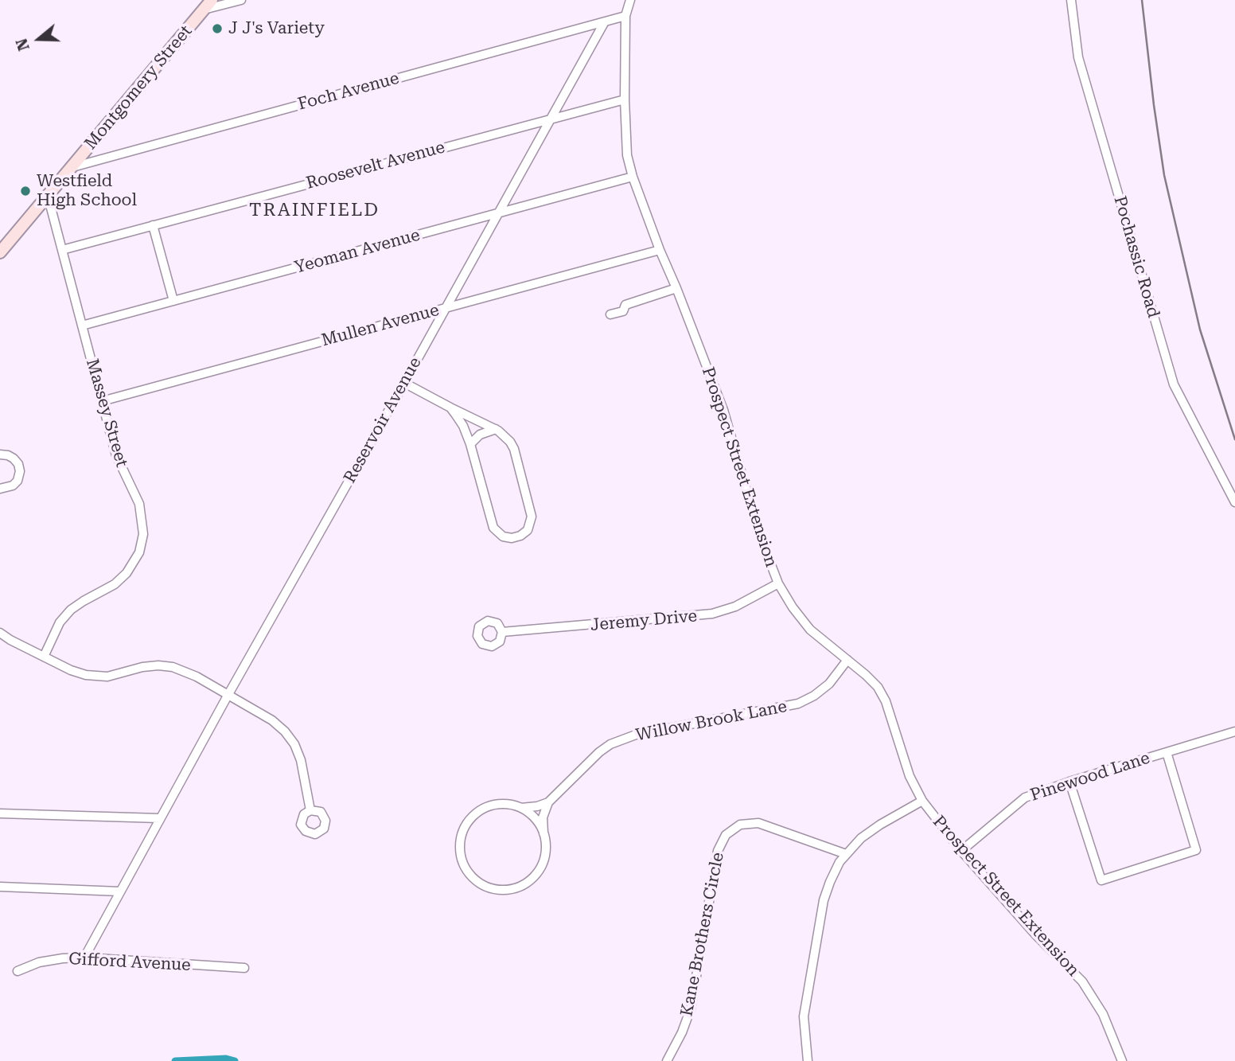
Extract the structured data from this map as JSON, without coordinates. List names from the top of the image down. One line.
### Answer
{"streets":{"main road":["Montgomery Street"],"street":["Foch Avenue","Roosevelt Avenue","Yeoman Avenue","Pochassic Road","Mullen Avenue","Massey Street","Reservoir Avenue","Prospect Street Extension","Jeremy Drive","Willow Brook Lane","Pinewood Lane","Kane Brothers Circle","Gifford Avenue"]},"crossings":[["Montgomery Street","Foch Avenue"],["Montgomery Street","Massey Street"],["Foch Avenue","Reservoir Avenue"],["Foch Avenue","Prospect Street Extension"],["Roosevelt Avenue","Massey Street"],["Roosevelt Avenue","Reservoir Avenue"],["Roosevelt Avenue","Prospect Street Extension"],["Yeoman Avenue","Massey Street"],["Yeoman Avenue","Reservoir Avenue"],["Yeoman Avenue","Prospect Street Extension"],["Mullen Avenue","Massey Street"],["Mullen Avenue","Reservoir Avenue"],["Mullen Avenue","Prospect Street Extension"],["Reservoir Avenue","Gifford Avenue"],["Prospect Street Extension","Jeremy Drive"],["Prospect Street Extension","Willow Brook Lane"],["Prospect Street Extension","Pinewood Lane"]],"districts":["TRAINFIELD"],"places":["J J's Variety","Westfield High School"],"north":"left"}
